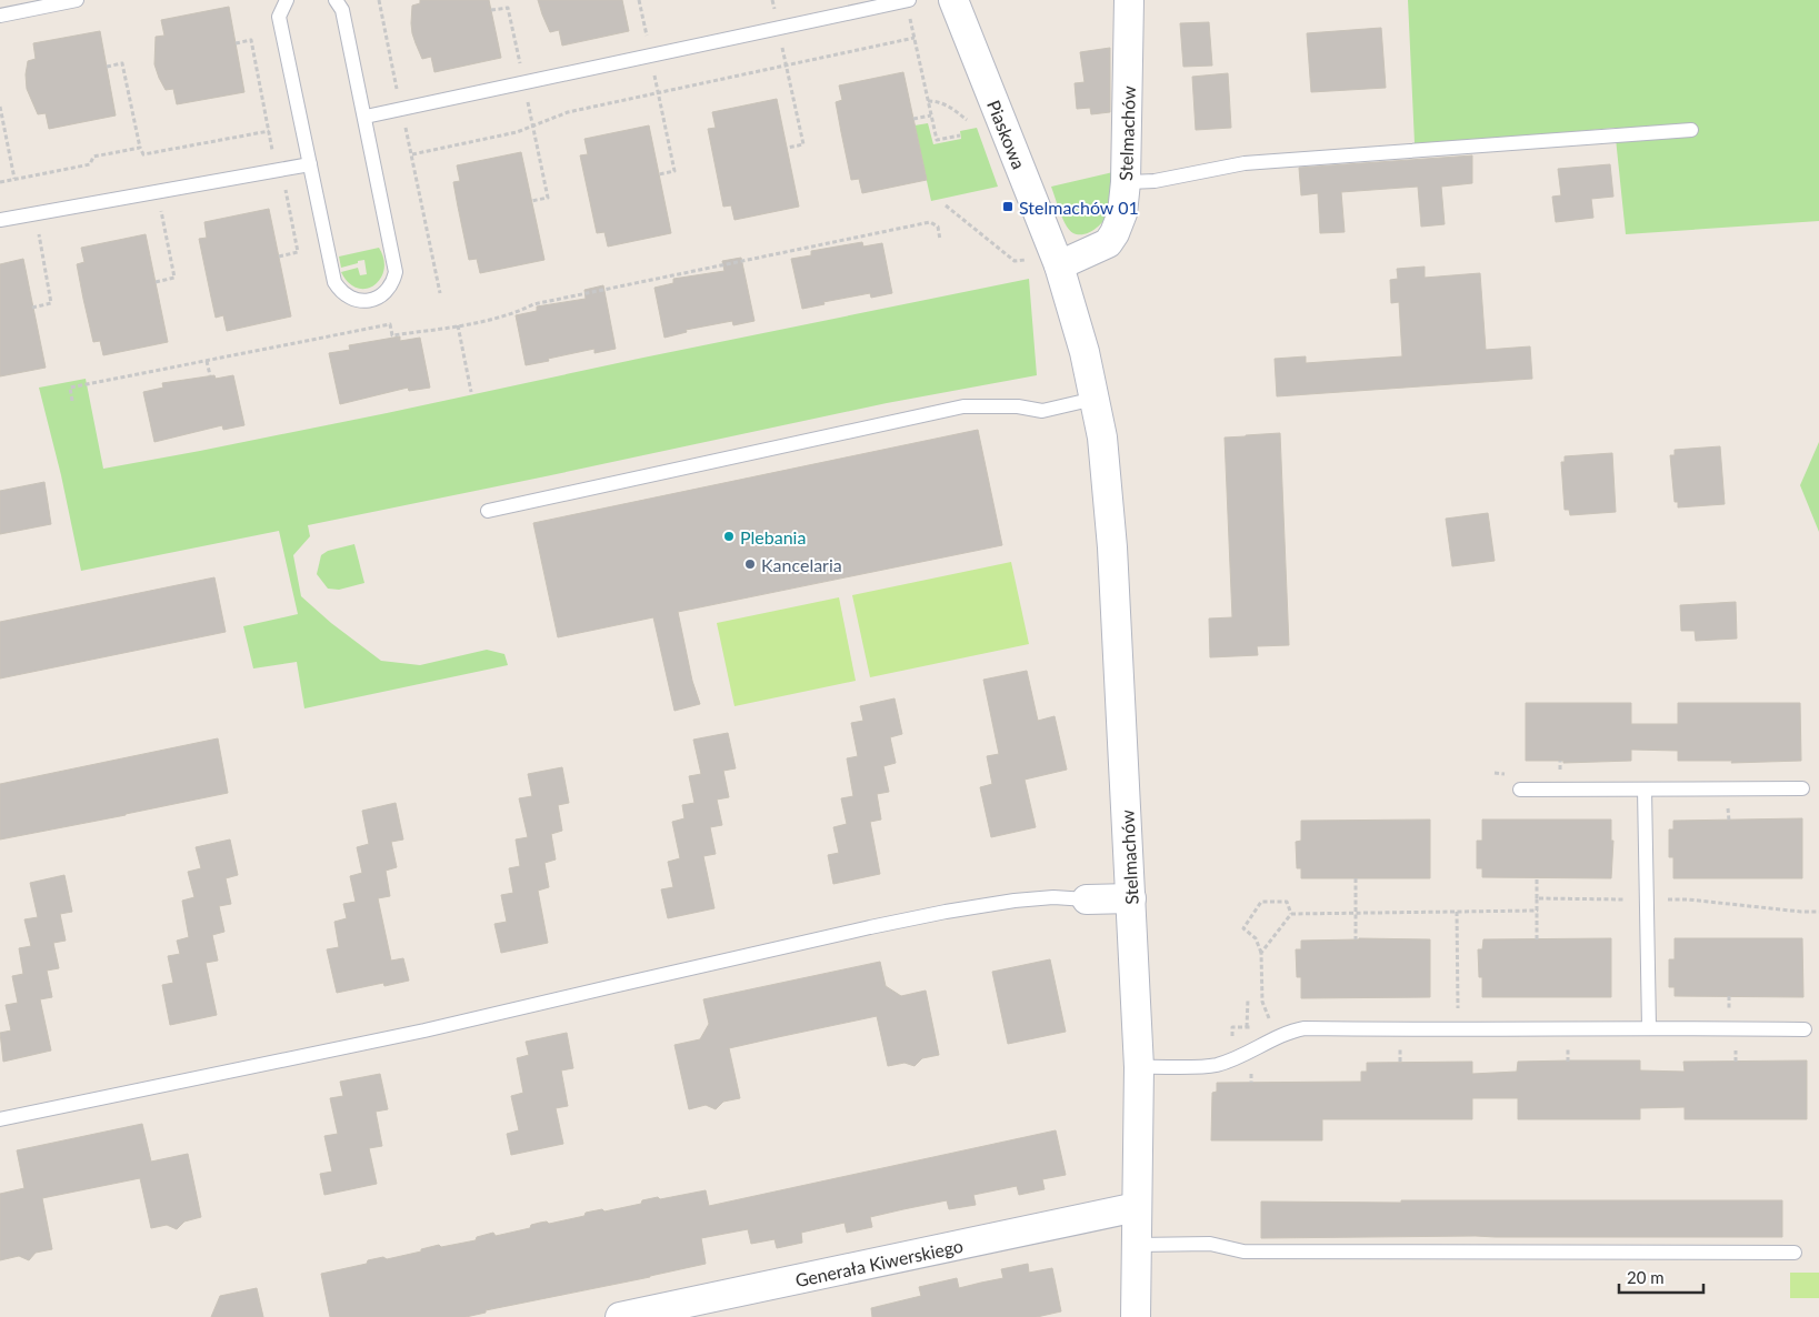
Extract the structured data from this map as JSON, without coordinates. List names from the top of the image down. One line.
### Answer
{"streets":{"street":["Stelmachów","Piaskowa","Generała Kiwerskiego"]},"crossings":[["Stelmachów","Piaskowa"],["Stelmachów","Generała Kiwerskiego"]],"places":{"transit":["Stelmachów 01"],"other":["Plebania","Kancelaria"]},"scale_bar":"20 m"}
